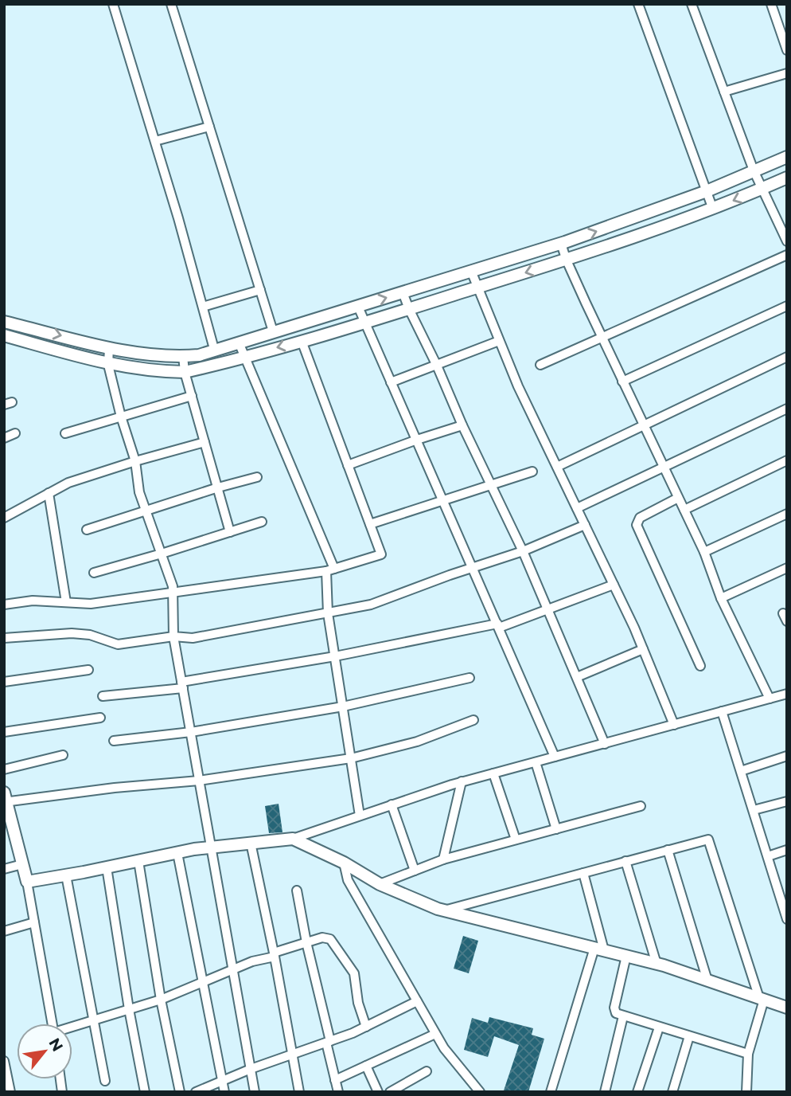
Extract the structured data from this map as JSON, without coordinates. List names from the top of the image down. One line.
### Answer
{"north":"top right"}
